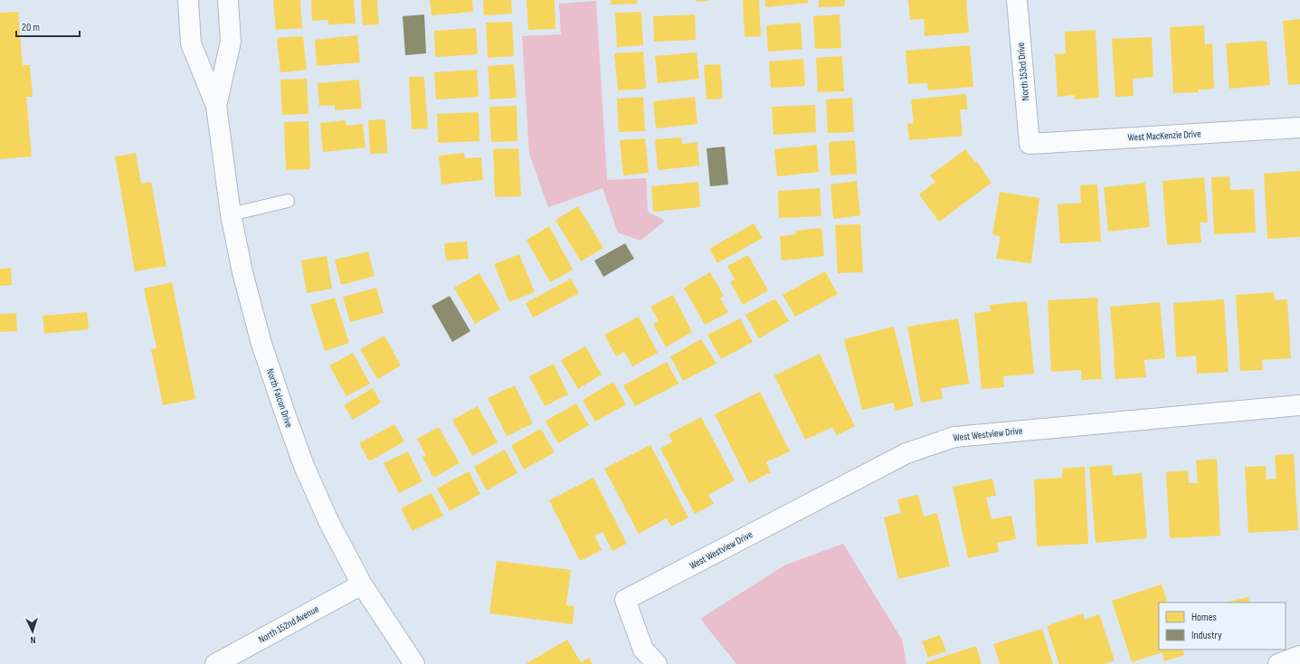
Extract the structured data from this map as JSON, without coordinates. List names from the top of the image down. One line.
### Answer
{"streets":{"street":["North 153rd Drive","West MacKenzie Drive","North Falcon Drive","West Westview Drive","North 152nd Avenue"]},"crossings":[["North 153rd Drive","West MacKenzie Drive"],["North Falcon Drive","North 152nd Avenue"]],"legend":["Homes","Industry"],"scale_bar":"20 m","north":"bottom"}
